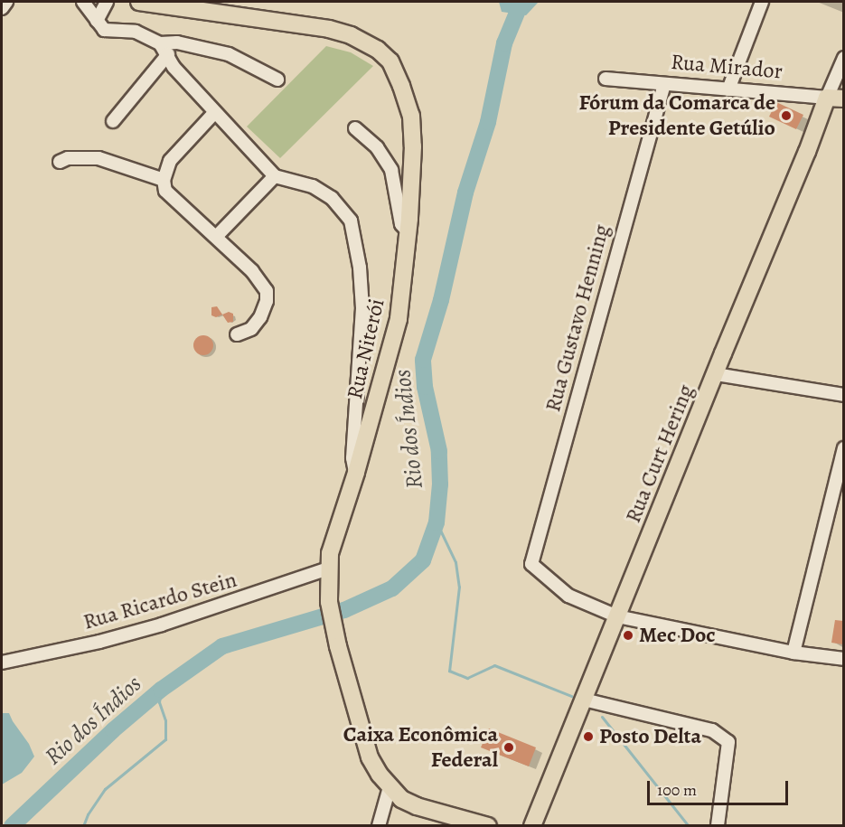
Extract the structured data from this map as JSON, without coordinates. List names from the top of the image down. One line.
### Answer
{"streets":{"main road":["Rua Mirador","Rua Niterói","Rua Curt Hering"],"street":["Rua Gustavo Henning","Rua Ricardo Stein"]},"crossings":[["Rua Mirador","Rua Gustavo Henning"],["Rua Mirador","Rua Curt Hering"],["Rua Gustavo Henning","Rua Curt Hering"],["Rua Niterói","Rua Ricardo Stein"]],"water":["Rio dos Índios"],"places":["Fórum da Comarca de Presidente Getúlio","Mec Doc","Posto Delta","Caixa Econômica Federal"],"scale_bar":"100 m"}
